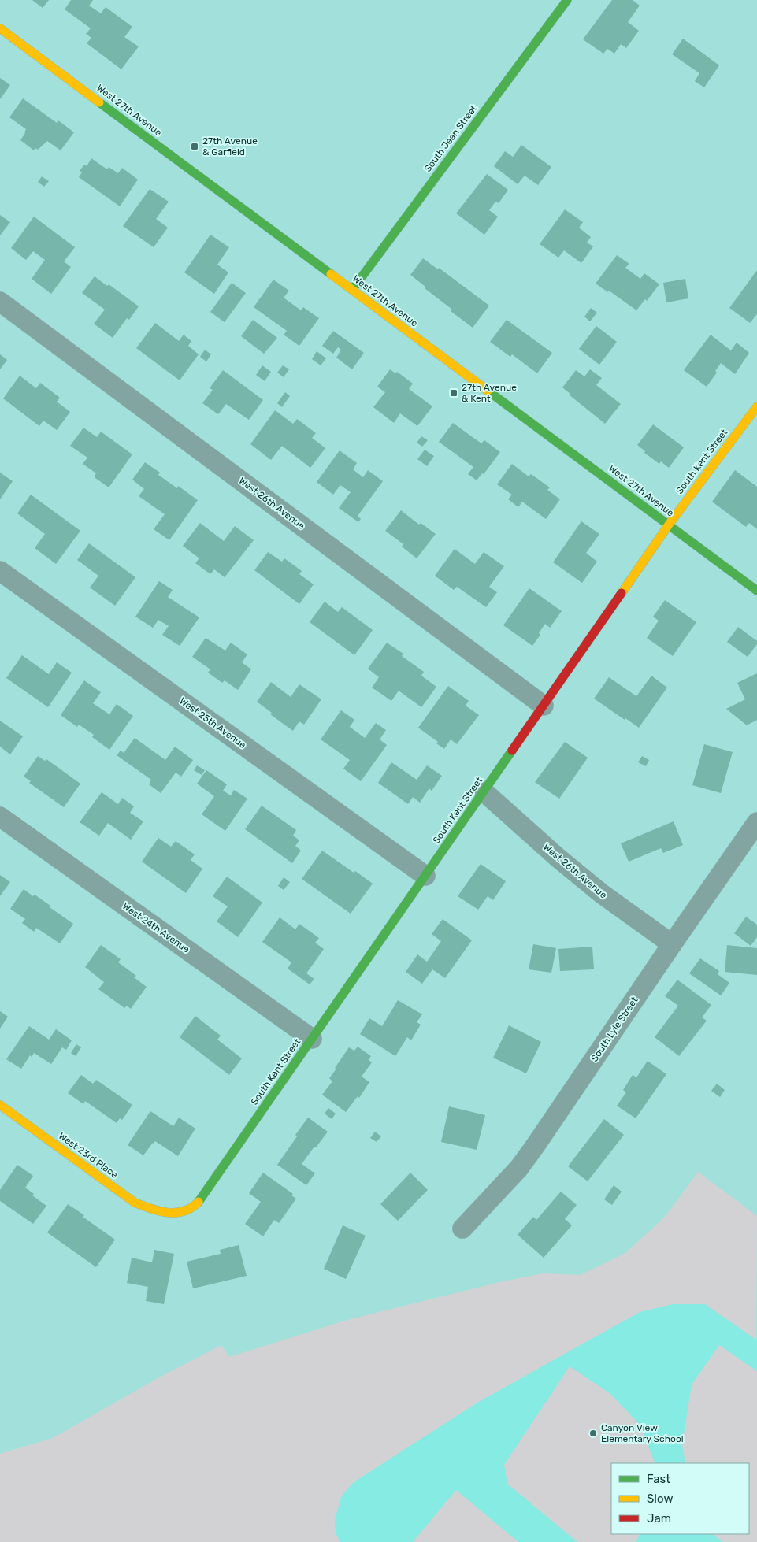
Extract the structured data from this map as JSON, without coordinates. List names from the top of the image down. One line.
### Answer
{"streets":{"street":["West 27th Avenue","South Jean Street","South Kent Street","West 26th Avenue","West 25th Avenue","West 24th Avenue","South Lyle Street","West 23rd Place"]},"crossings":[["West 27th Avenue","South Jean Street"],["West 27th Avenue","South Kent Street"],["South Kent Street","West 26th Avenue"],["South Kent Street","West 25th Avenue"],["South Kent Street","West 24th Avenue"],["South Kent Street","West 23rd Place"],["West 26th Avenue","South Lyle Street"]],"places":{"transit":["27th Avenue & Garfield","27th Avenue & Kent"],"other":["Canyon View Elementary School"]},"legend":["Fast","Slow","Jam"]}
